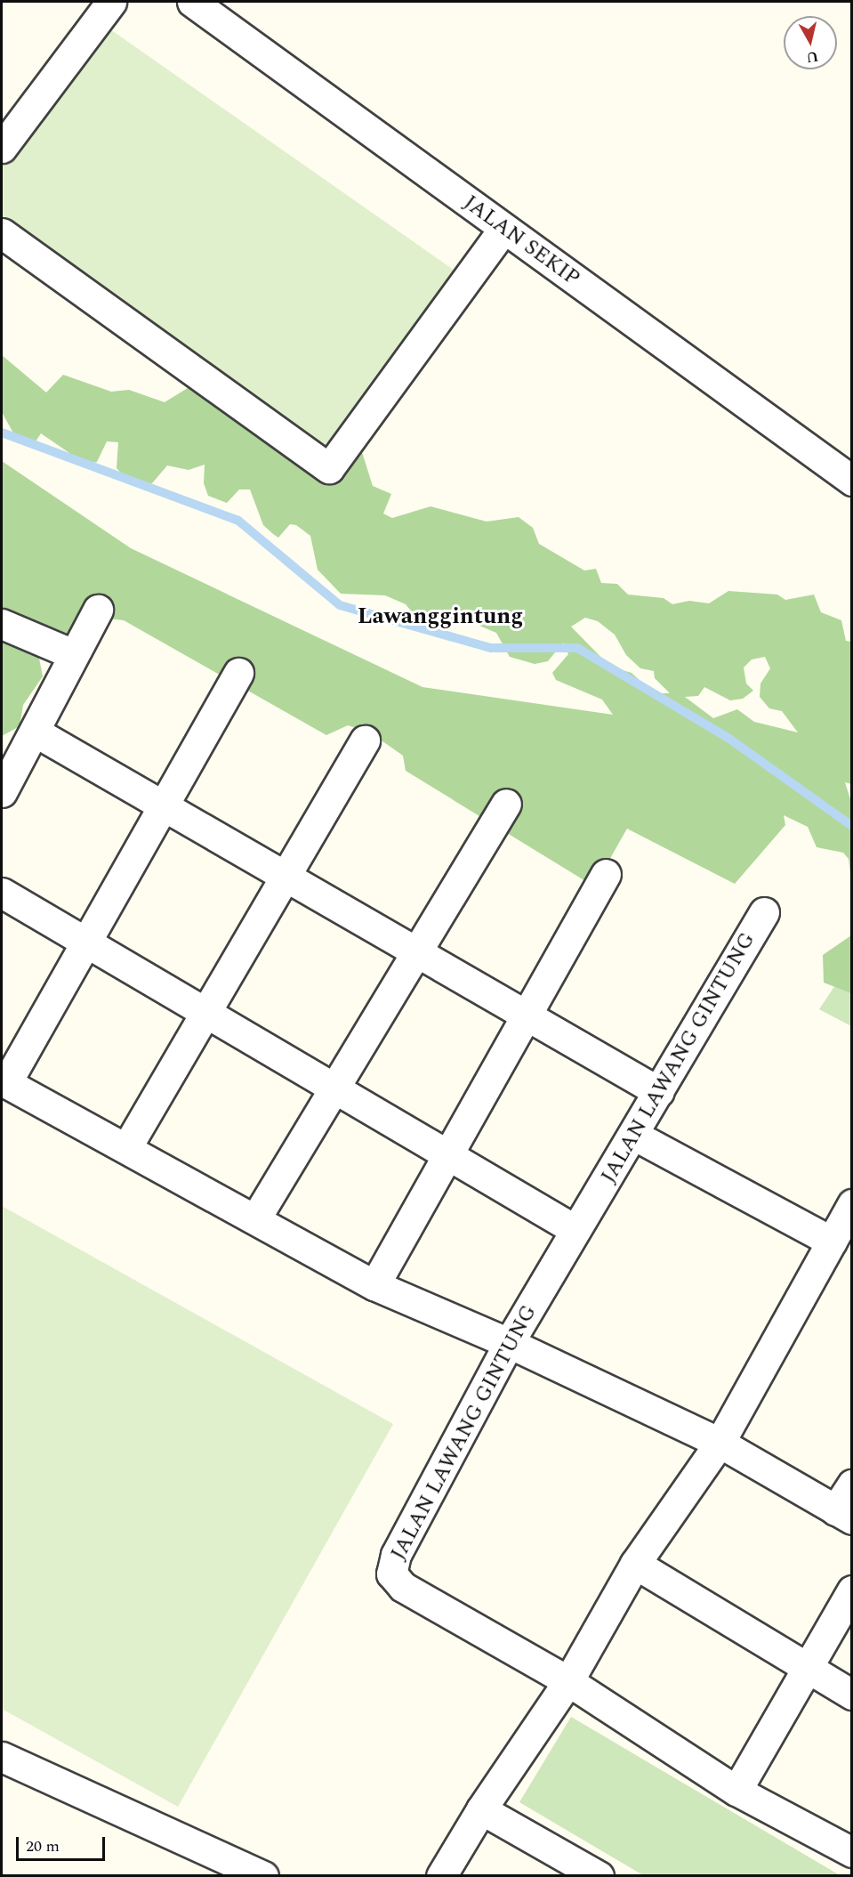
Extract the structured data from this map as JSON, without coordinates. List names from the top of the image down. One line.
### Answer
{"streets":{"street":["JALAN SEKIP","JALAN LAWANG GINTUNG"]},"districts":["Lawanggintung"],"scale_bar":"20 m","north":"bottom"}
